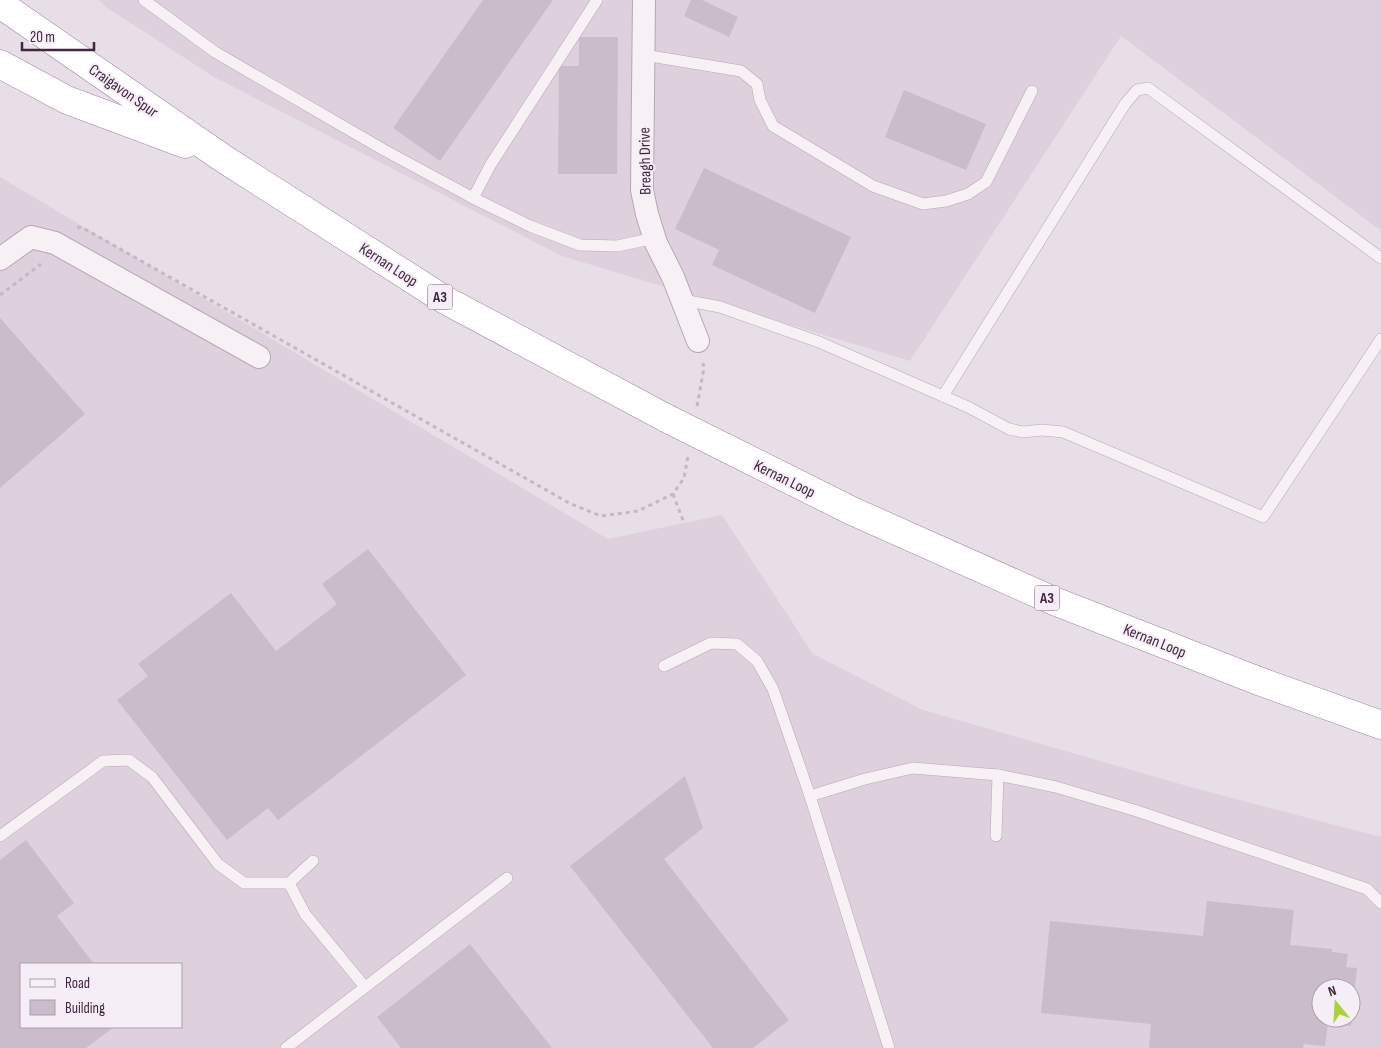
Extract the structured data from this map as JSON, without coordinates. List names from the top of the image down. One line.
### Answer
{"streets":{"highway":["Craigavon Spur","Kernan Loop","A3"],"street":["Breagh Drive"]},"crossings":[["Craigavon Spur","Kernan Loop"]],"legend":["Road","Building"],"scale_bar":"20 m","north":"top"}
